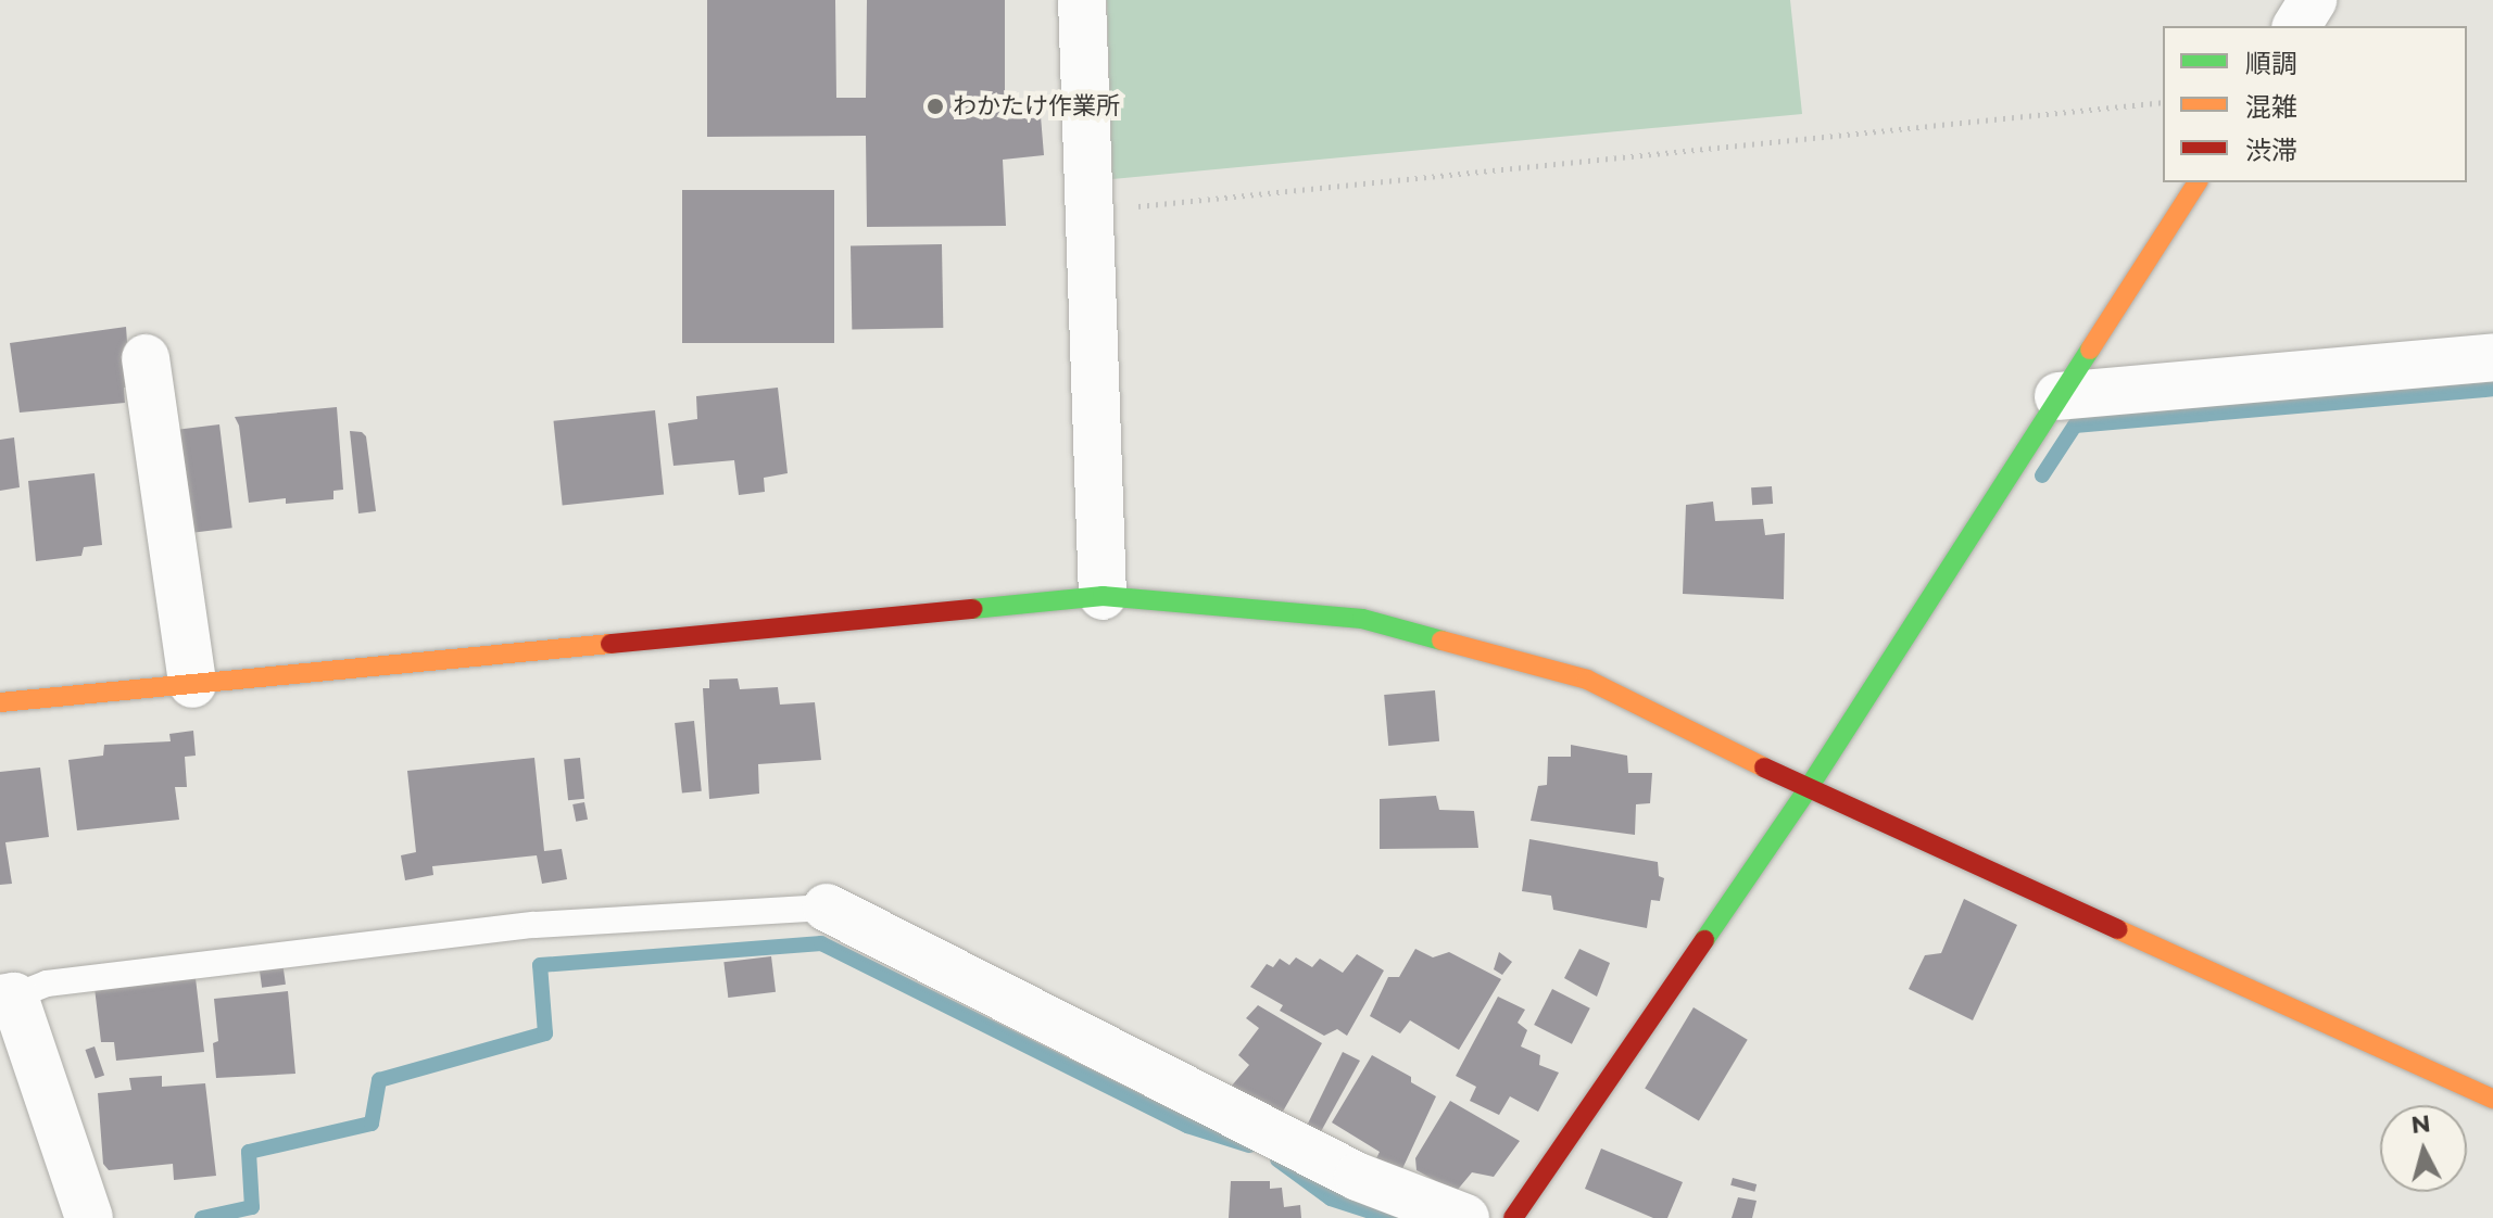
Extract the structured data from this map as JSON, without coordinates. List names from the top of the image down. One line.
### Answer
{"places":["わかたけ作業所"],"legend":["順調","混雑","渋滞"],"north":"top"}
